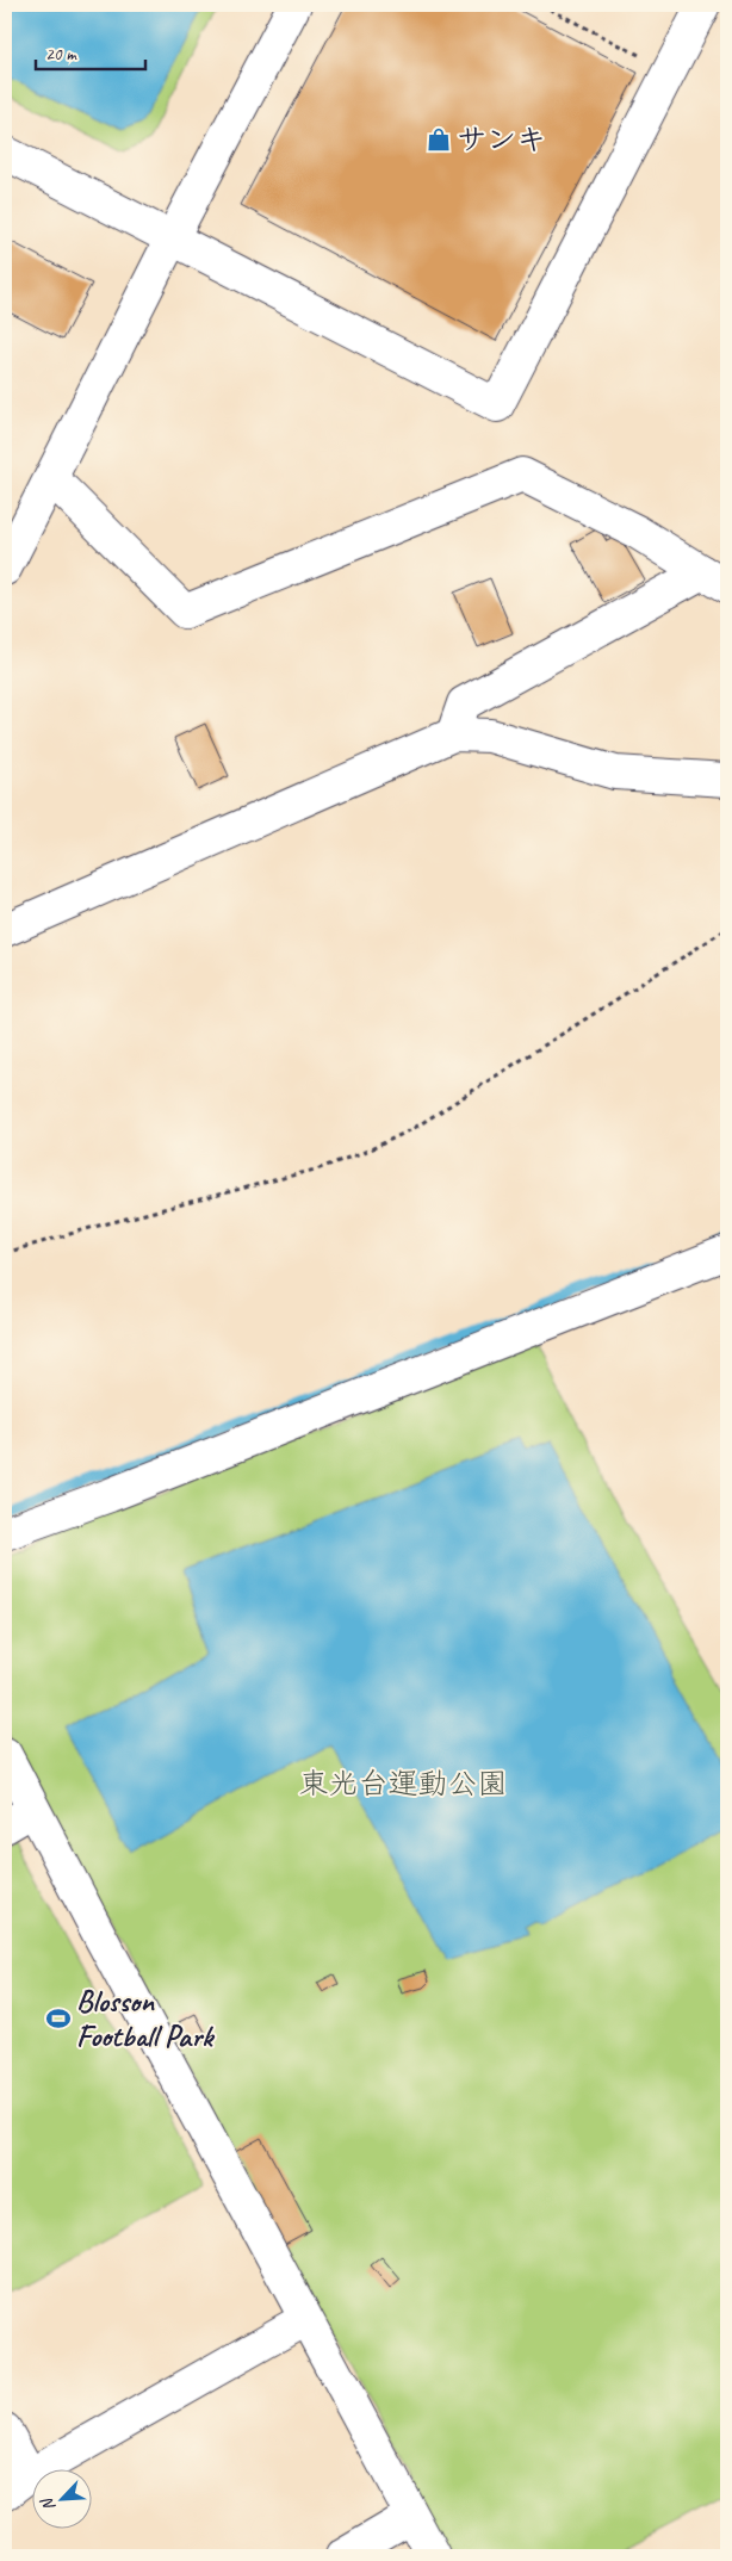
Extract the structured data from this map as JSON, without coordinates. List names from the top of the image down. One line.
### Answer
{"parks":["東光台運動公園"],"places":{"shop":["サンキ"],"sports":["Blosson Football Park"]},"scale_bar":"20 m","north":"bottom left"}
